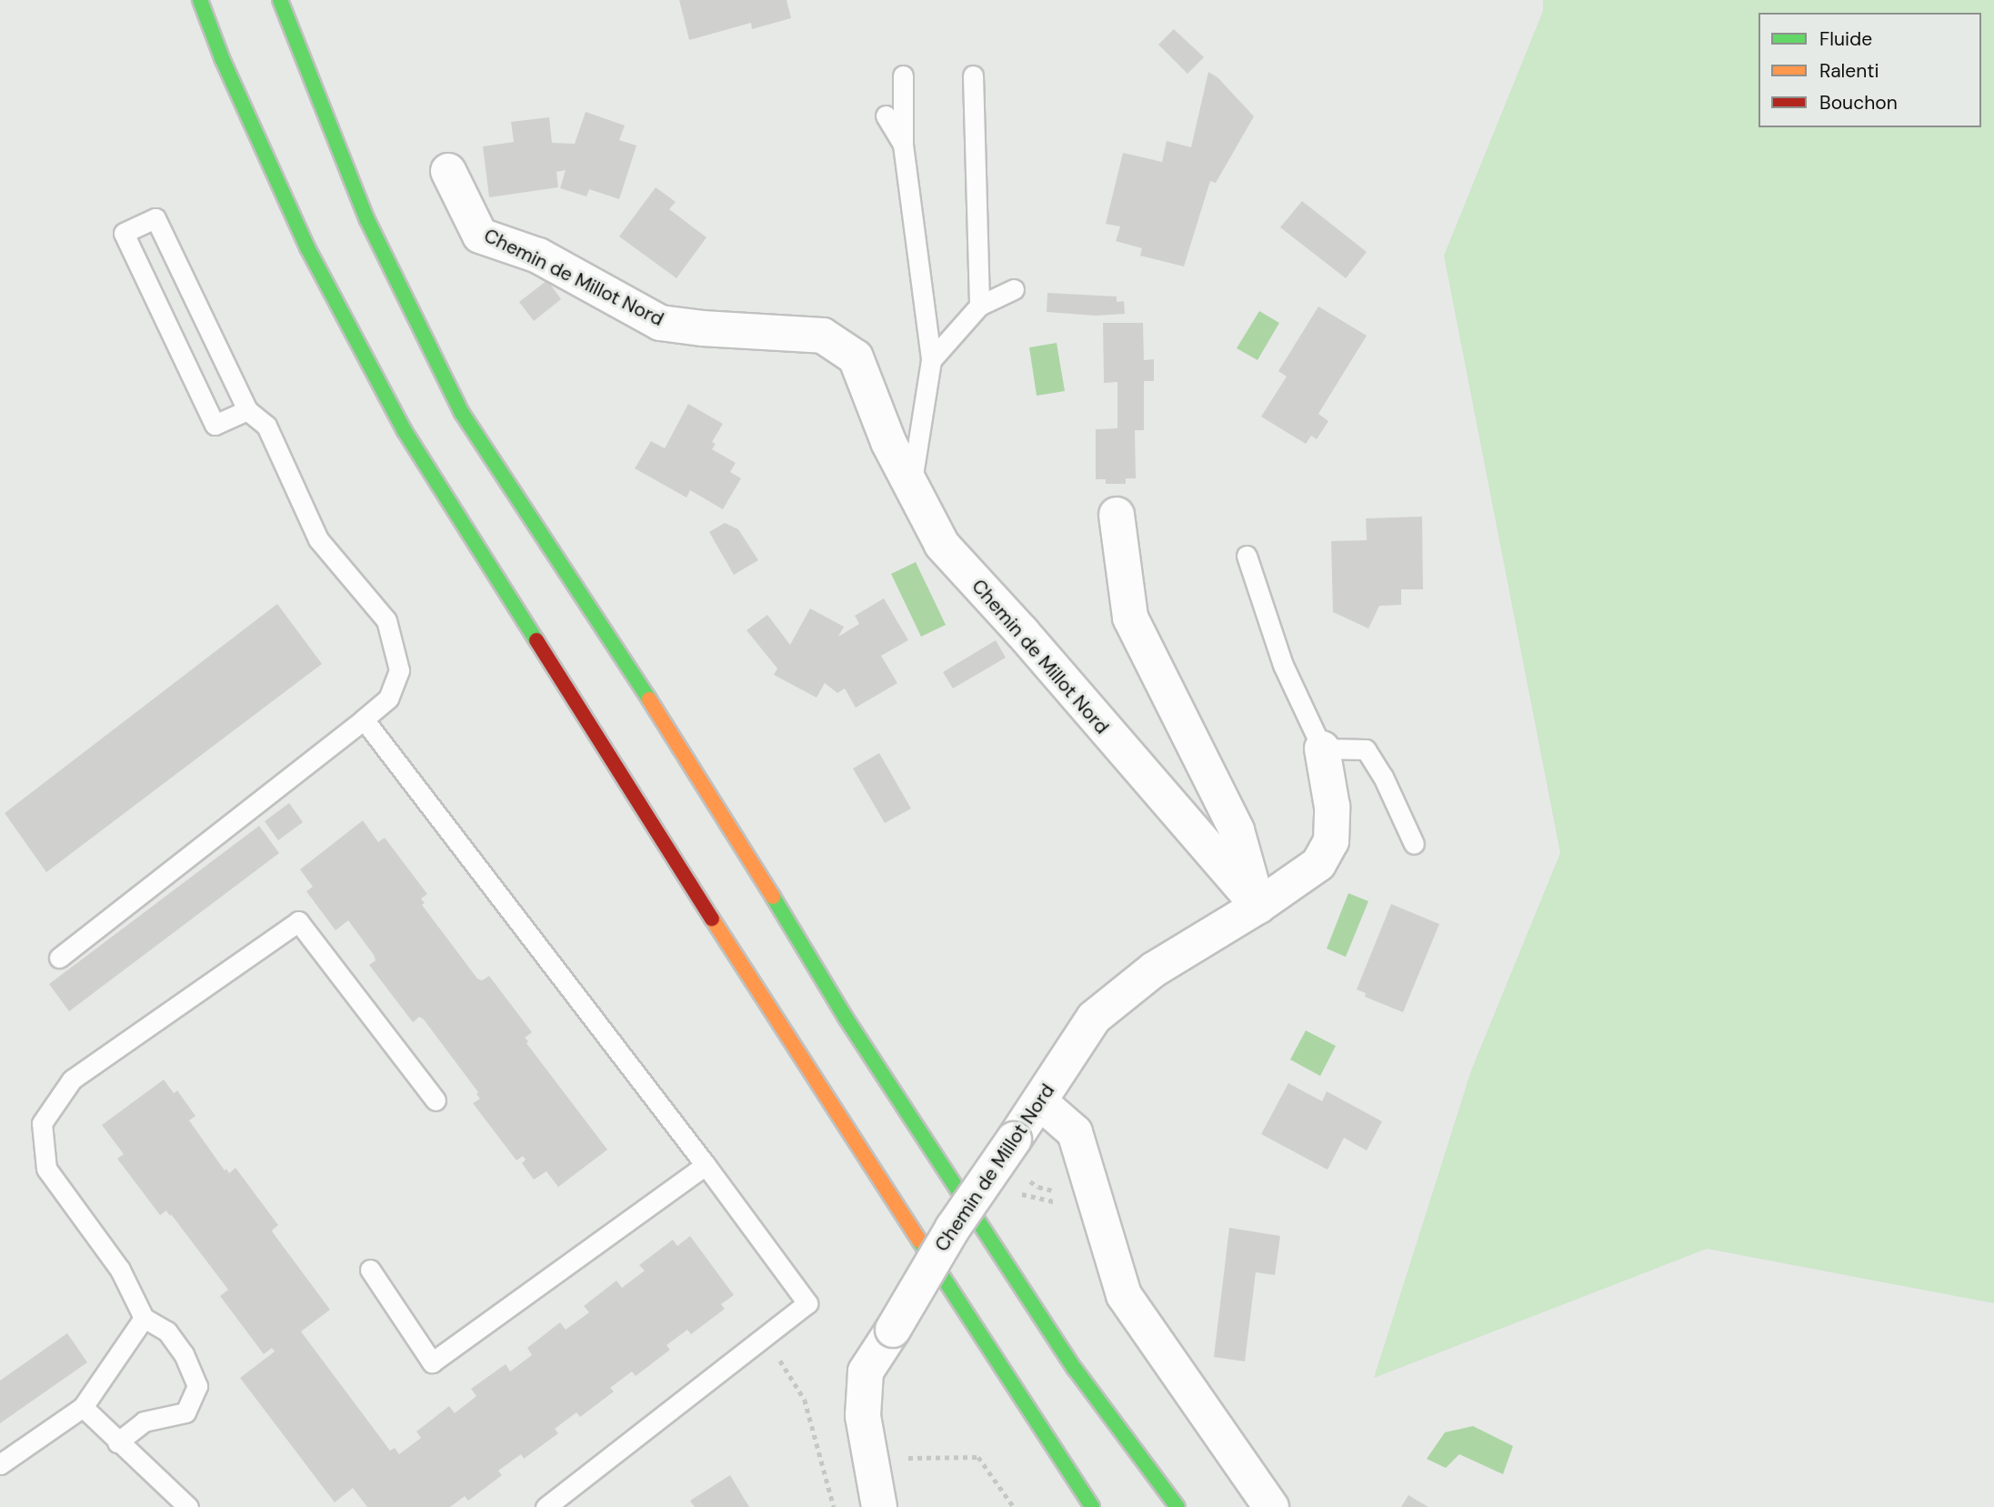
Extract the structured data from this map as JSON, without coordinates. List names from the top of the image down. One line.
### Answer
{"streets":{"street":["Chemin de Millot Nord"]},"legend":["Fluide","Ralenti","Bouchon"]}
